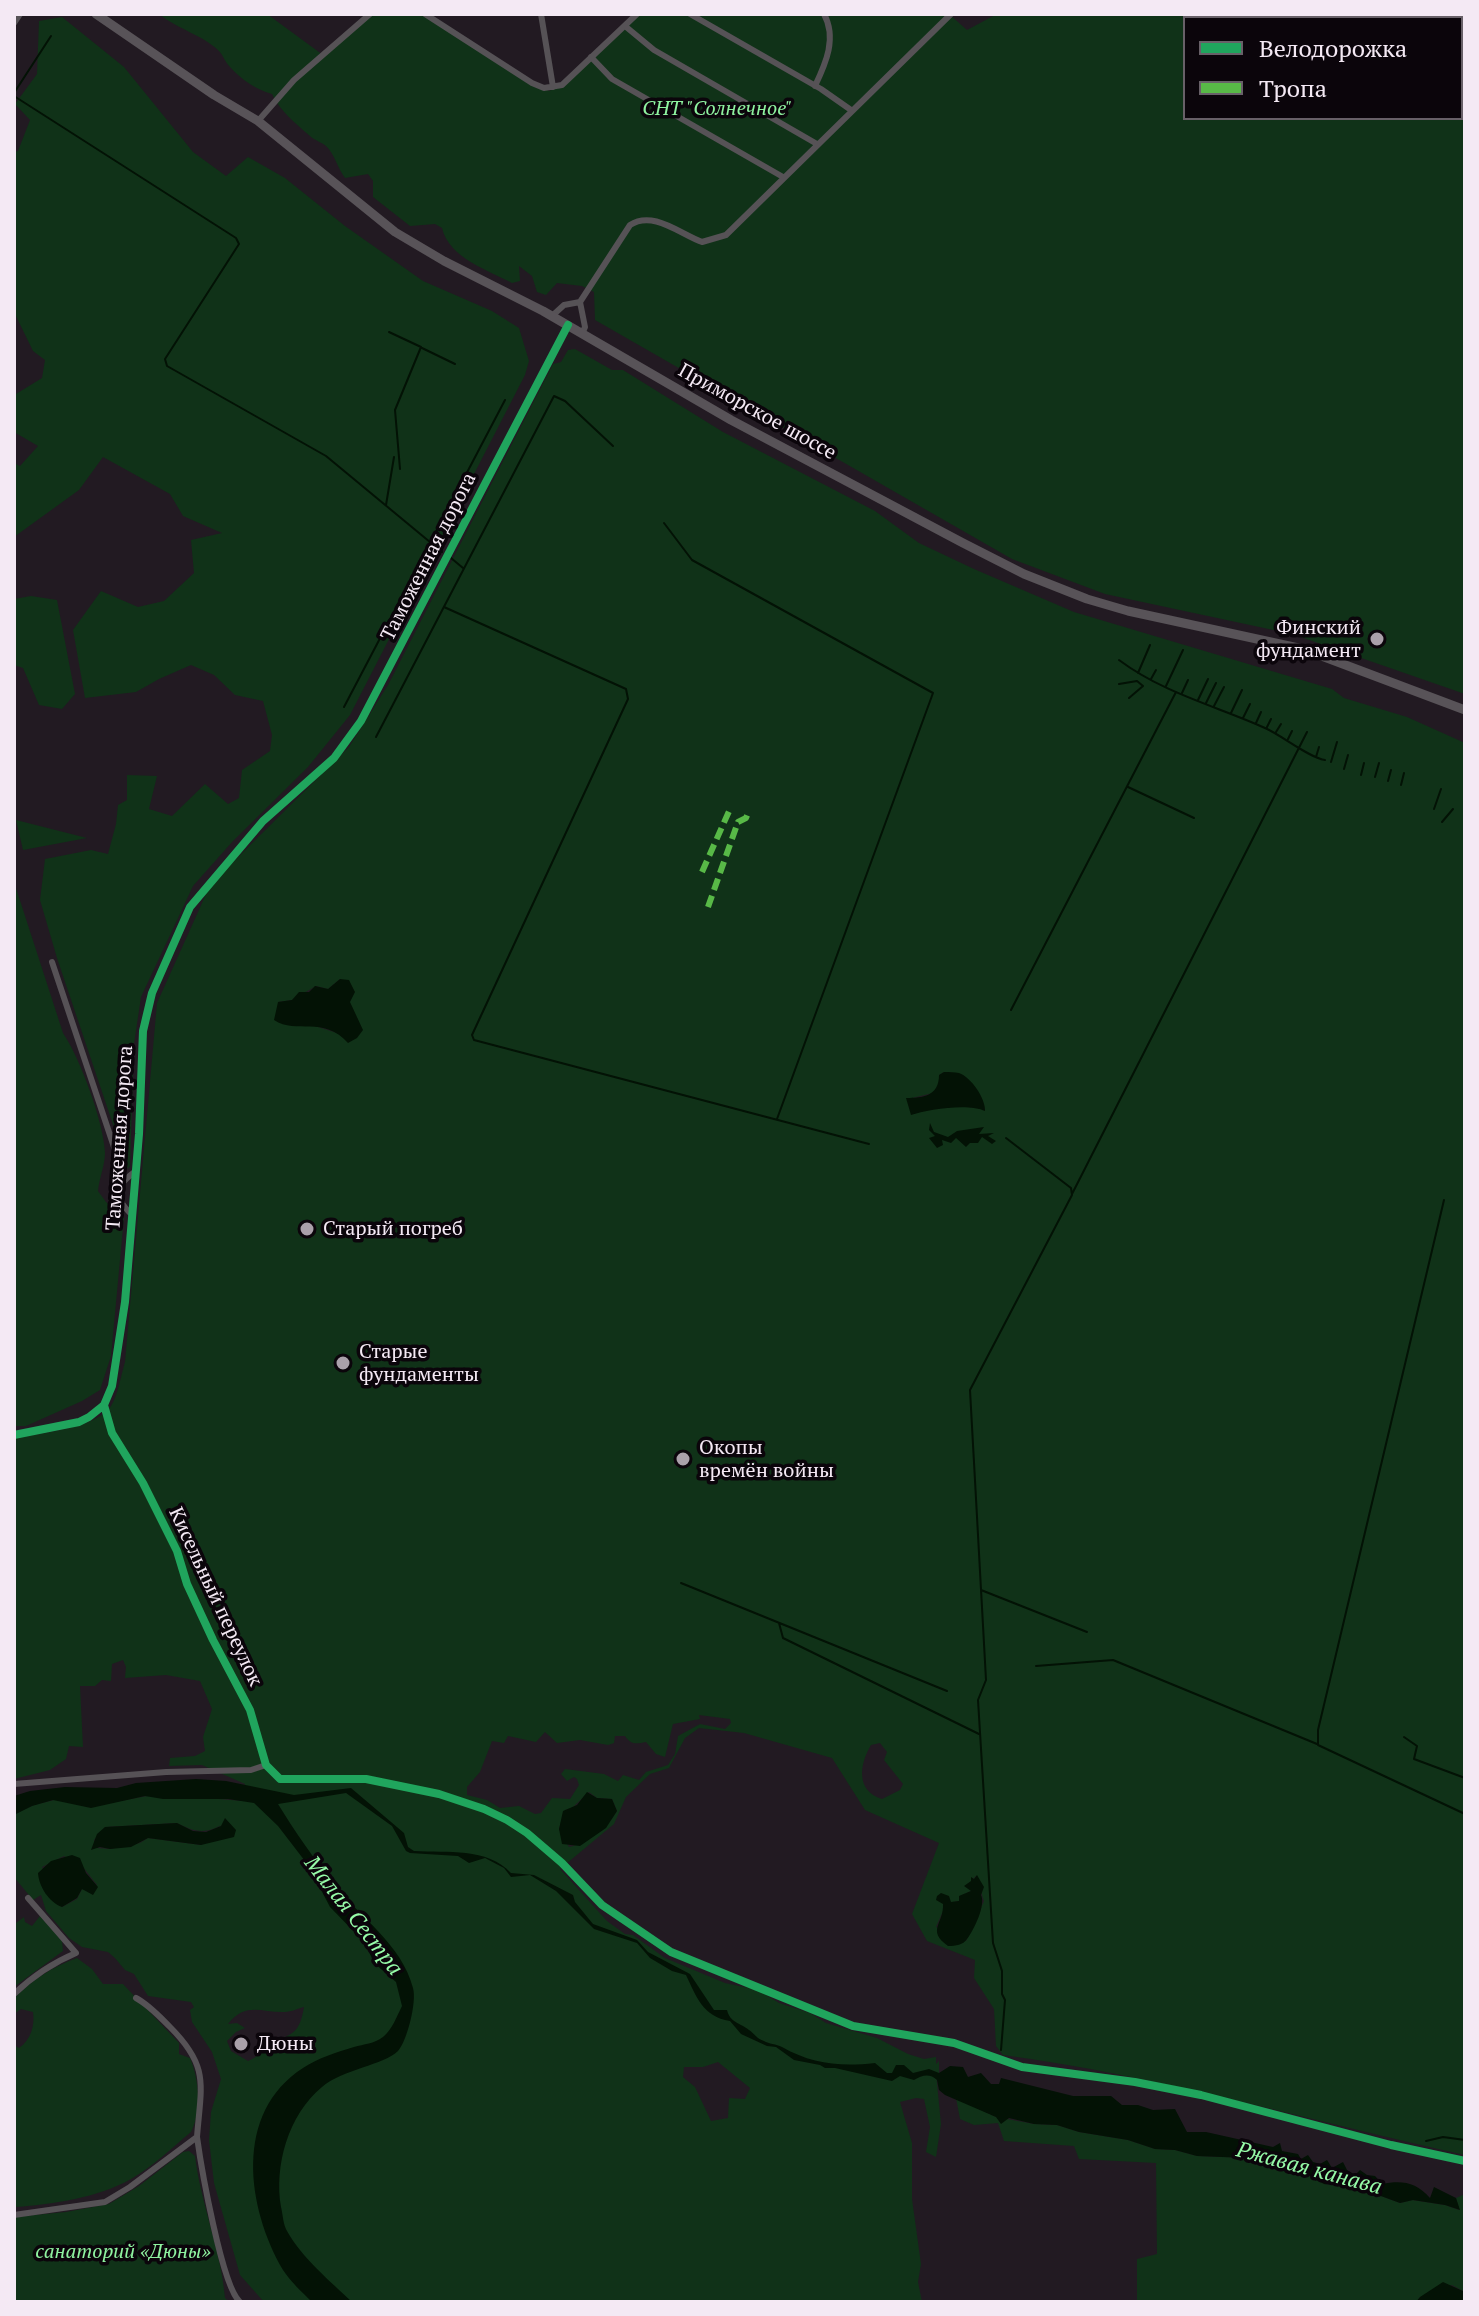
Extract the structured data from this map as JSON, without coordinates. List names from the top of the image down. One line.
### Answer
{"streets":{"main road":["Приморское шоссе"],"street":["Таможенная дорога","Кисельный переулок"]},"crossings":[["Приморское шоссе","Таможенная дорога"],["Таможенная дорога","Кисельный переулок"]],"water":["Малая Сестра","Ржавая канава"],"parks":["СНТ \"Солнечное\"","санаторий «Дюны»"],"places":["Финский фундамент","Старый погреб","Старые фундаменты","Окопы времён войны","Дюны"],"legend":["Велодорожка","Тропа"]}
